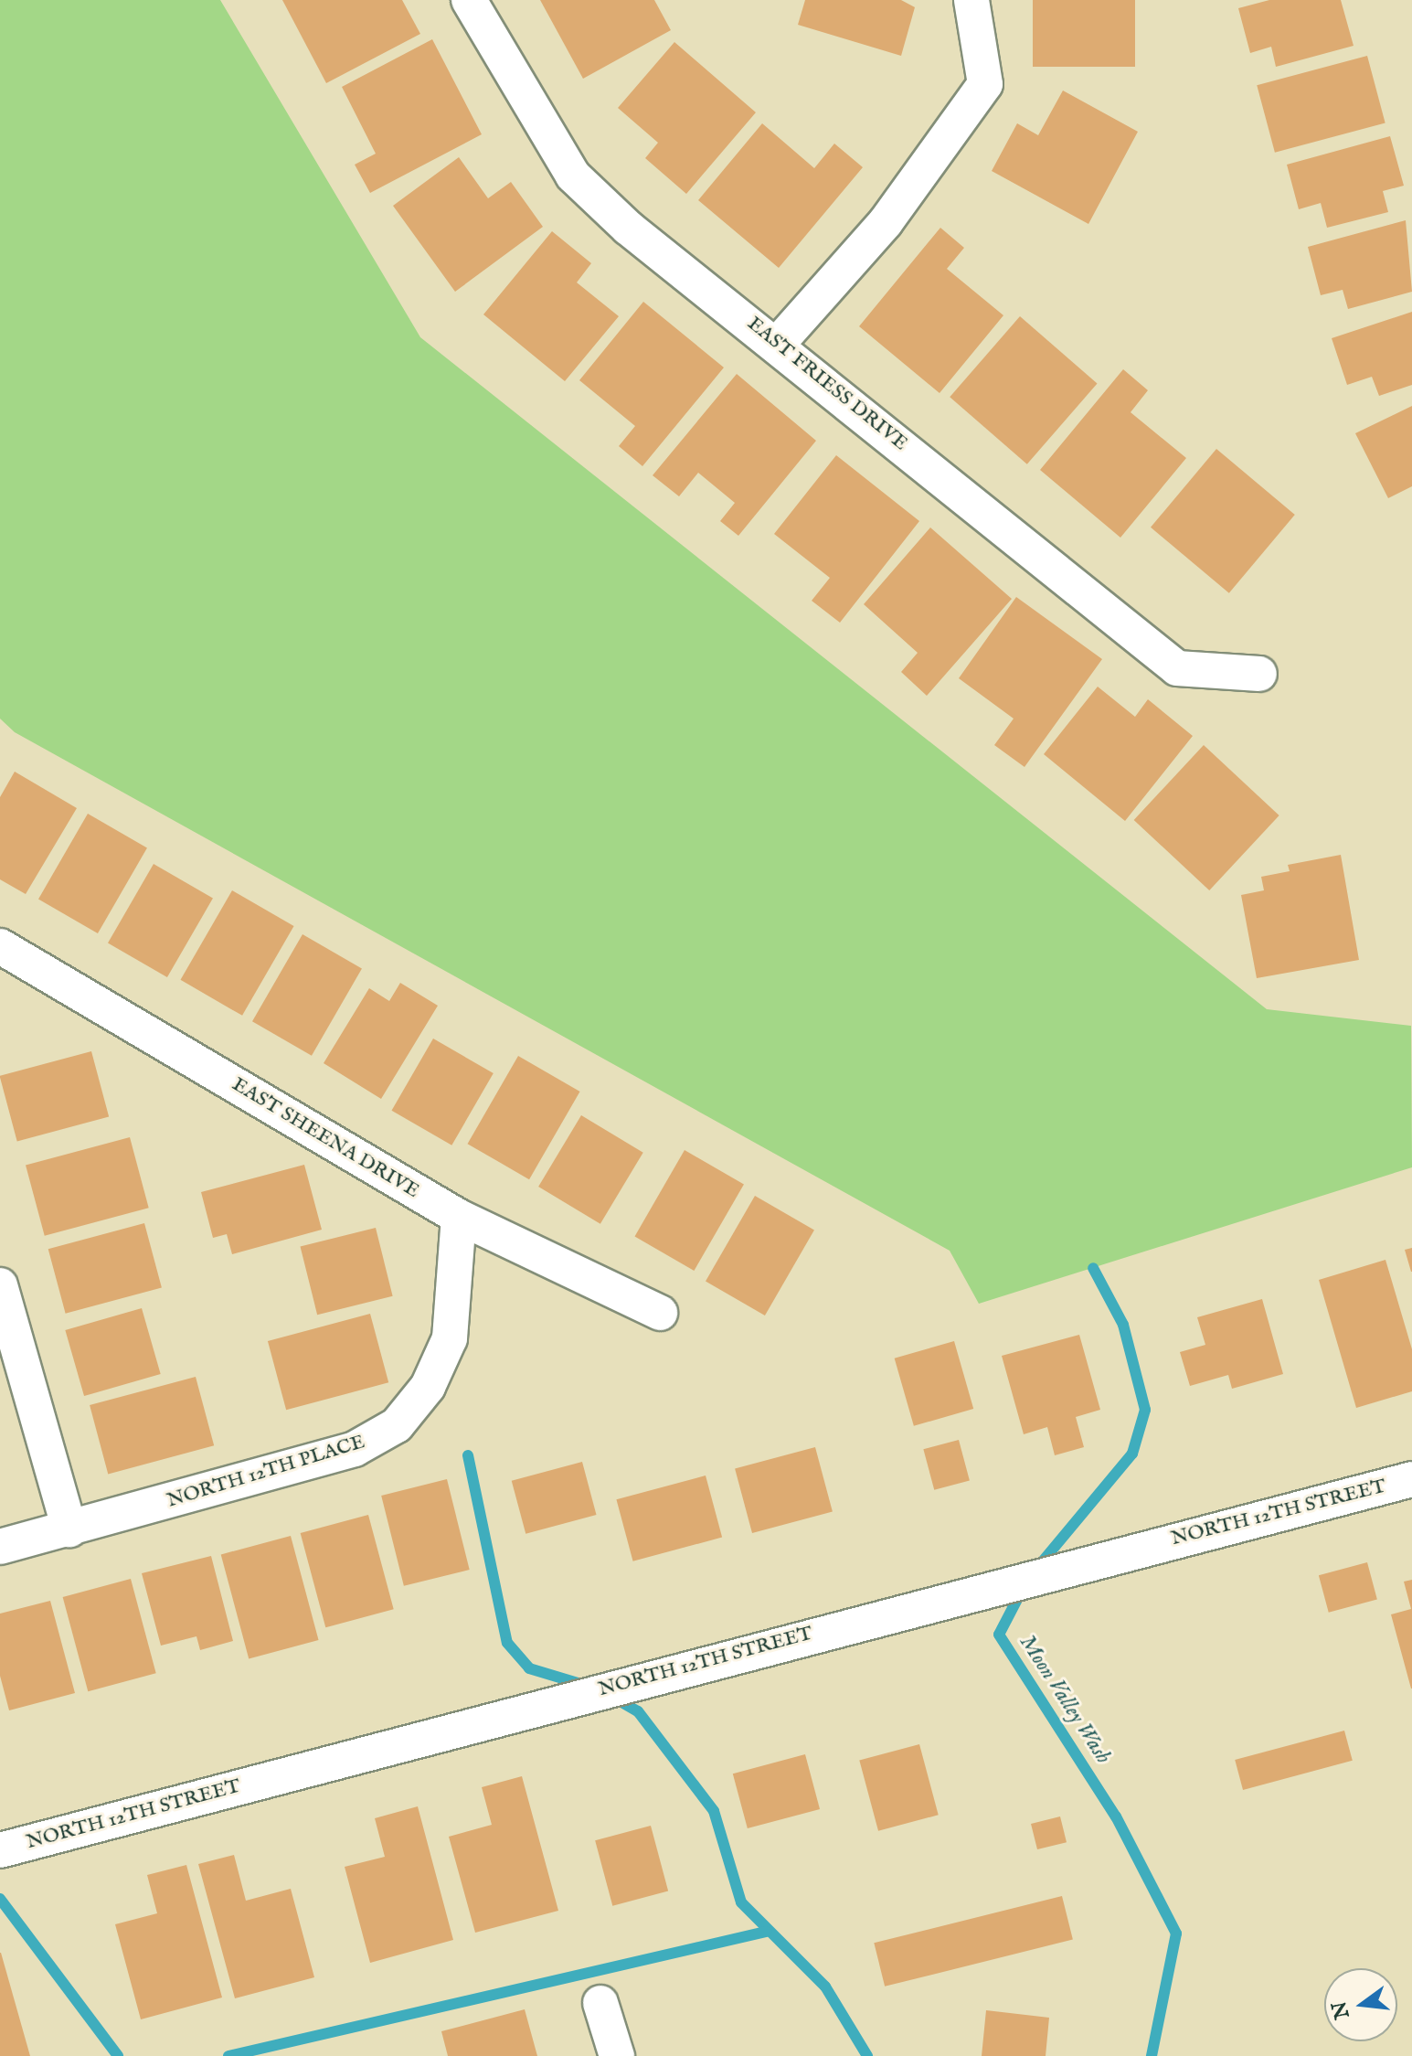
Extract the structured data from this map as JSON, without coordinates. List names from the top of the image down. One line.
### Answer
{"streets":{"street":["EAST FRIESS DRIVE","EAST SHEENA DRIVE","NORTH 12TH PLACE","NORTH 12TH STREET"]},"crossings":[["EAST SHEENA DRIVE","NORTH 12TH PLACE"]],"water":["Moon Valley Wash"],"north":"left"}
